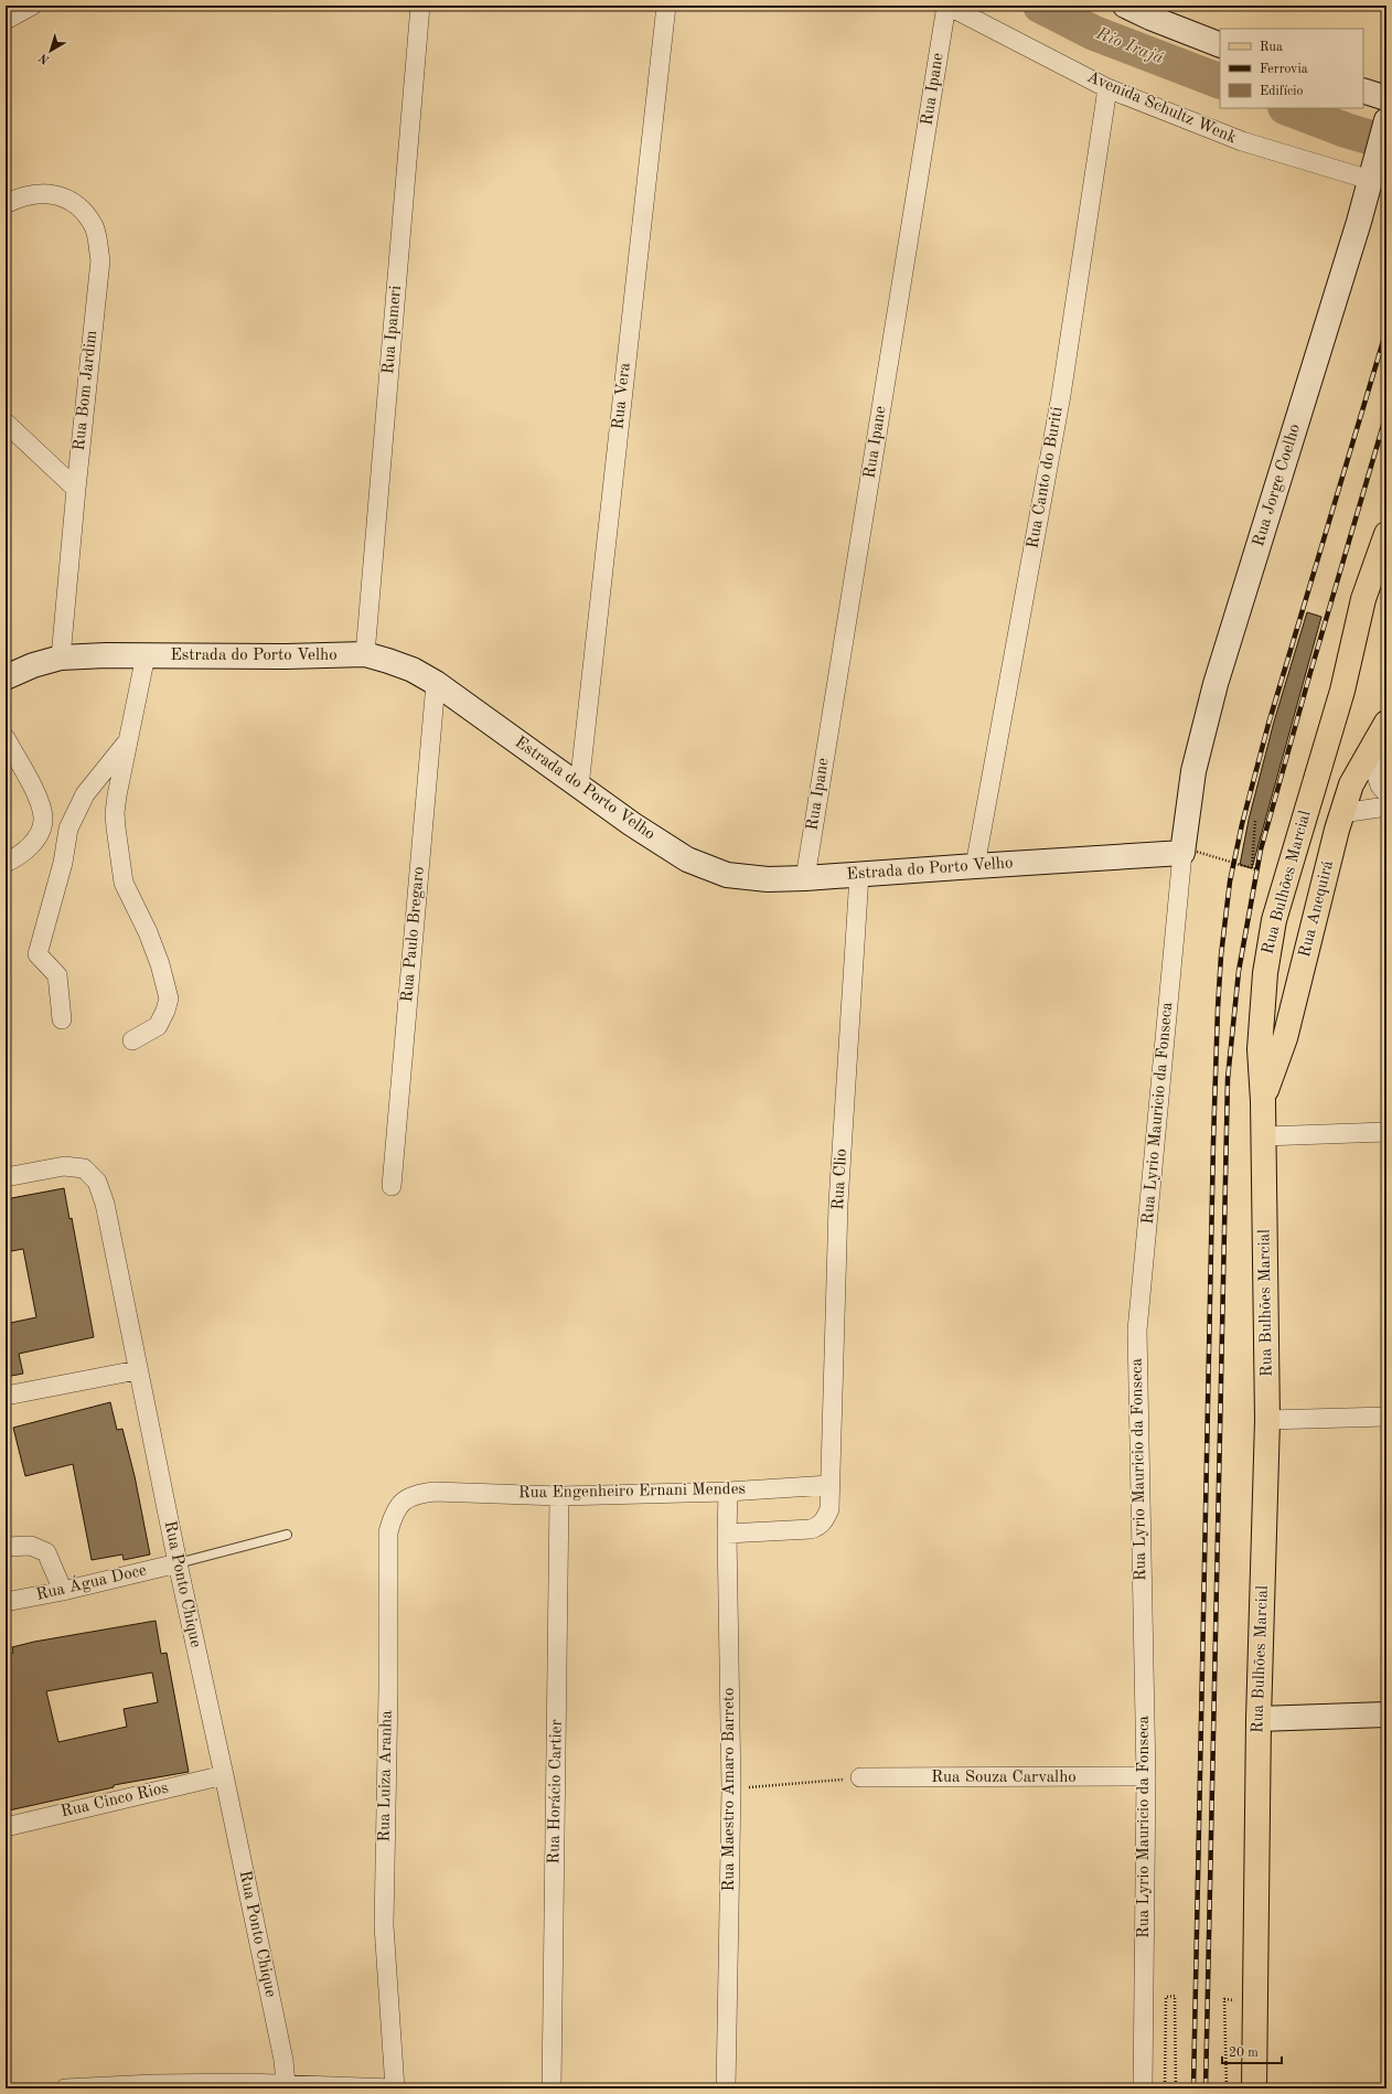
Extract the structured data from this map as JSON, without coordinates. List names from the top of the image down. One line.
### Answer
{"streets":{"main road":["Rua Bulhões Marcial","Rua Anequirá"],"street":["Rua Ipane","Avenida Schultz Wenk","Rua Ipameri","Rua Bom Jardim","Rua Vera","Rua Canto do Buriti","Rua Jorge Coelho","Estrada do Porto Velho","Rua Paulo Bregaro","Rua Lyrio Mauricio da Fonseca","Rua Clio","Rua Engenheiro Ernani Mendes","Rua Água Doce","Rua Ponto Chique","Rua Luiza Aranha","Rua Souza Carvalho","Rua Maestro Amaro Barreto","Rua Horácio Cartier","Rua Cinco Rios"]},"crossings":[["Rua Ipane","Avenida Schultz Wenk"],["Rua Ipane","Estrada do Porto Velho"],["Avenida Schultz Wenk","Rua Canto do Buriti"],["Avenida Schultz Wenk","Rua Jorge Coelho"],["Rua Ipameri","Estrada do Porto Velho"],["Rua Bom Jardim","Estrada do Porto Velho"],["Rua Vera","Estrada do Porto Velho"],["Rua Canto do Buriti","Estrada do Porto Velho"],["Rua Jorge Coelho","Estrada do Porto Velho"],["Rua Jorge Coelho","Rua Lyrio Mauricio da Fonseca"],["Estrada do Porto Velho","Rua Paulo Bregaro"],["Estrada do Porto Velho","Rua Lyrio Mauricio da Fonseca"],["Estrada do Porto Velho","Rua Clio"],["Rua Bulhões Marcial","Rua Anequirá"],["Rua Lyrio Mauricio da Fonseca","Rua Souza Carvalho"],["Rua Clio","Rua Engenheiro Ernani Mendes"],["Rua Clio","Rua Maestro Amaro Barreto"],["Rua Engenheiro Ernani Mendes","Rua Luiza Aranha"],["Rua Engenheiro Ernani Mendes","Rua Maestro Amaro Barreto"],["Rua Engenheiro Ernani Mendes","Rua Horácio Cartier"],["Rua Água Doce","Rua Ponto Chique"],["Rua Ponto Chique","Rua Cinco Rios"]],"water":["Rio Irajá"],"legend":["Rua","Ferrovia","Edifício"],"scale_bar":"20 m","north":"bottom left"}
